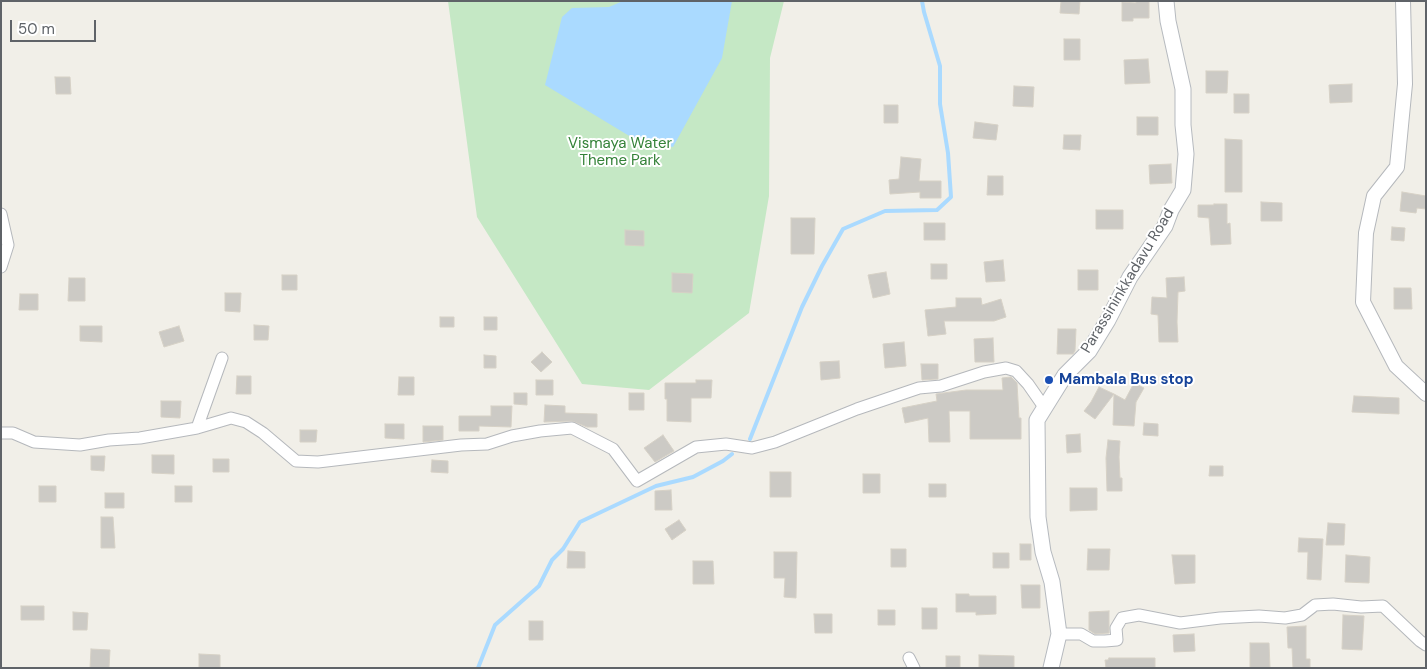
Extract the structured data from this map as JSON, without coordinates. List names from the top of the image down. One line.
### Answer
{"streets":{"main road":["Parassininkkadavu Road"]},"parks":["Vismaya Water Theme Park"],"places":["Mambala Bus stop"],"scale_bar":"50 m"}
